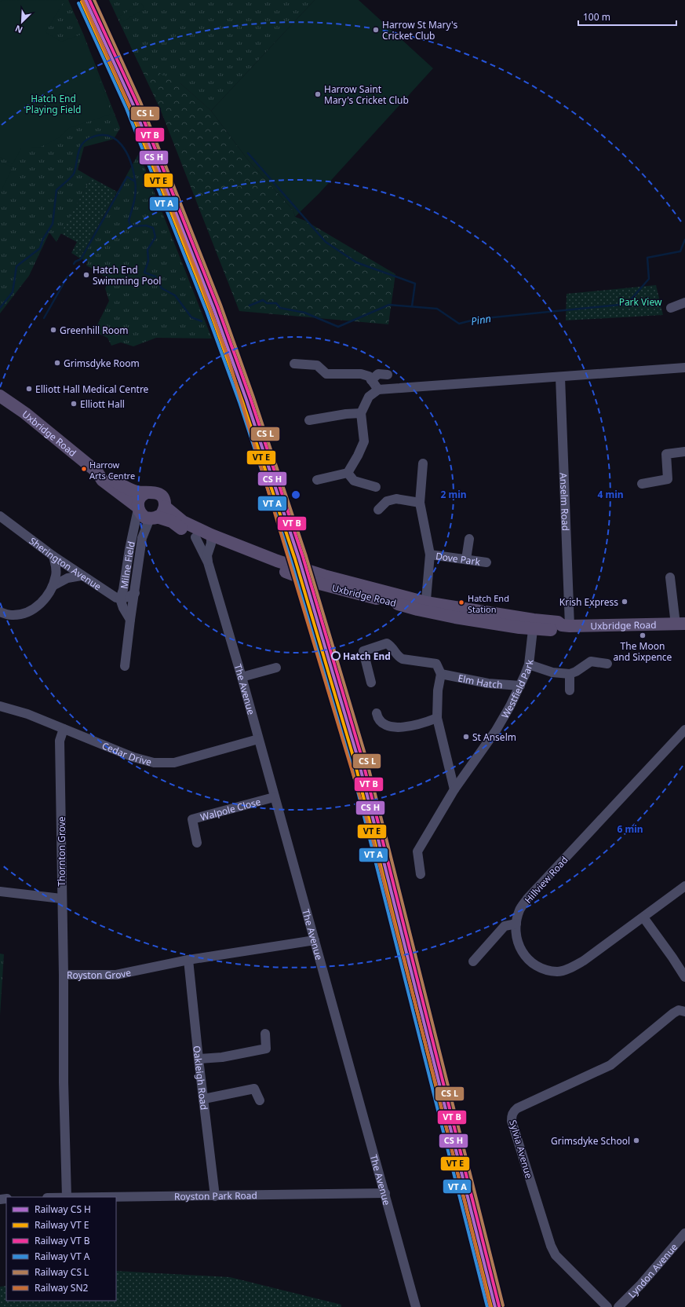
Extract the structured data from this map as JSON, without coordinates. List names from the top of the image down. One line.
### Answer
{"streets":{"main road":["Uxbridge Road"],"street":["Anselm Road","Dove Park","Sherington Avenue","Milne Field","Elm Hatch","Westfield Park","The Avenue","Cedar Drive","Walpole Close","Thornton Grove","Hillview Road","Royston Grove","Oakleigh Road","Sylvia Avenue","Royston Park Road","Lyndon Avenue"]},"crossings":[["Uxbridge Road","Anselm Road"],["Uxbridge Road","Dove Park"],["Uxbridge Road","Milne Field"],["Uxbridge Road","Westfield Park"],["Uxbridge Road","The Avenue"],["Sherington Avenue","Milne Field"],["Elm Hatch","Westfield Park"],["The Avenue","Cedar Drive"],["The Avenue","Walpole Close"],["The Avenue","Royston Grove"],["The Avenue","Royston Park Road"],["Cedar Drive","Thornton Grove"],["Thornton Grove","Royston Grove"],["Royston Grove","Oakleigh Road"],["Royston Grove","Royston Park Road"],["Oakleigh Road","Royston Park Road"]],"water":["Pinn"],"parks":["Hatch End Playing Field","Park View"],"places":["Harrow St Mary's Cricket Club","Harrow Saint Mary's Cricket Club","Hatch End Swimming Pool","Greenhill Room","Grimsdyke Room","Elliott Hall Medical Centre","Elliott Hall","Harrow Arts Centre","Krish Express","Hatch End Station","The Moon and Sixpence","Hatch End","St Anselm","Grimsdyke School"],"lines":["rail line SN2"],"legend":["Railway CS H","Railway VT E","Railway VT B","Railway VT A","Railway CS L","Railway SN2"],"scale_bar":"100 m","north":"bottom left","rings":["2 min","4 min","6 min"]}
